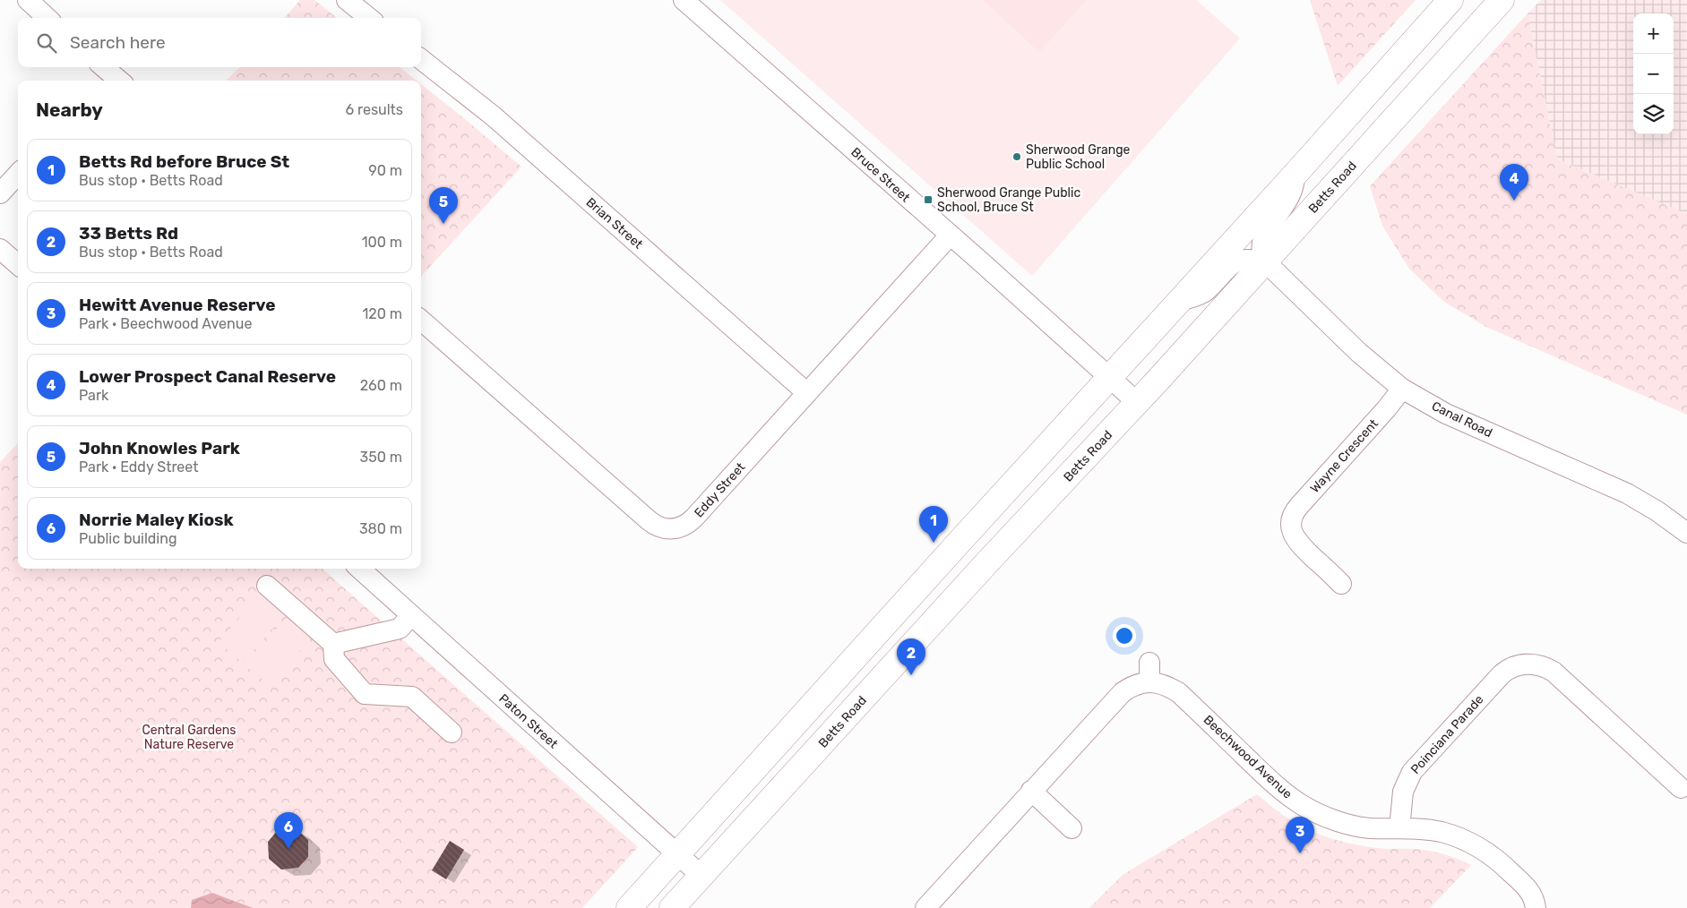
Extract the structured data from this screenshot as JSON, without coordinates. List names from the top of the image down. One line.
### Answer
{"streets":{"highway":["Betts Road"],"street":["Bruce Street","Brian Street","Canal Road","Wayne Crescent","Eddy Street","Paton Street","Poinciana Parade","Beechwood Avenue"]},"crossings":[["Bruce Street","Betts Road"],["Bruce Street","Eddy Street"],["Betts Road","Canal Road"],["Betts Road","Paton Street"],["Brian Street","Eddy Street"],["Canal Road","Wayne Crescent"],["Poinciana Parade","Beechwood Avenue"]],"parks":["Central Gardens Nature Reserve"],"places":{"other":["Sherwood Grange Public School"],"transit":["Sherwood Grange Public School, Bruce St"]},"page":{"map_buttons":["+","−"],"search":"Search here","heading":["Nearby","6 results"],"list":[{"mark":"1","name":"Betts Rd before Bruce St","note":"Bus stop · Betts Road","value":"90 m"},{"mark":"2","name":"33 Betts Rd","note":"Bus stop · Betts Road","value":"100 m"},{"mark":"3","name":"Hewitt Avenue Reserve","note":"Park · Beechwood Avenue","value":"120 m"},{"mark":"4","name":"Lower Prospect Canal Reserve","note":"Park","value":"260 m"},{"mark":"5","name":"John Knowles Park","note":"Park · Eddy Street","value":"350 m"},{"mark":"6","name":"Norrie Maley Kiosk","note":"Public building","value":"380 m"}],"pins":["4","5","1","2","6","3"]}}
